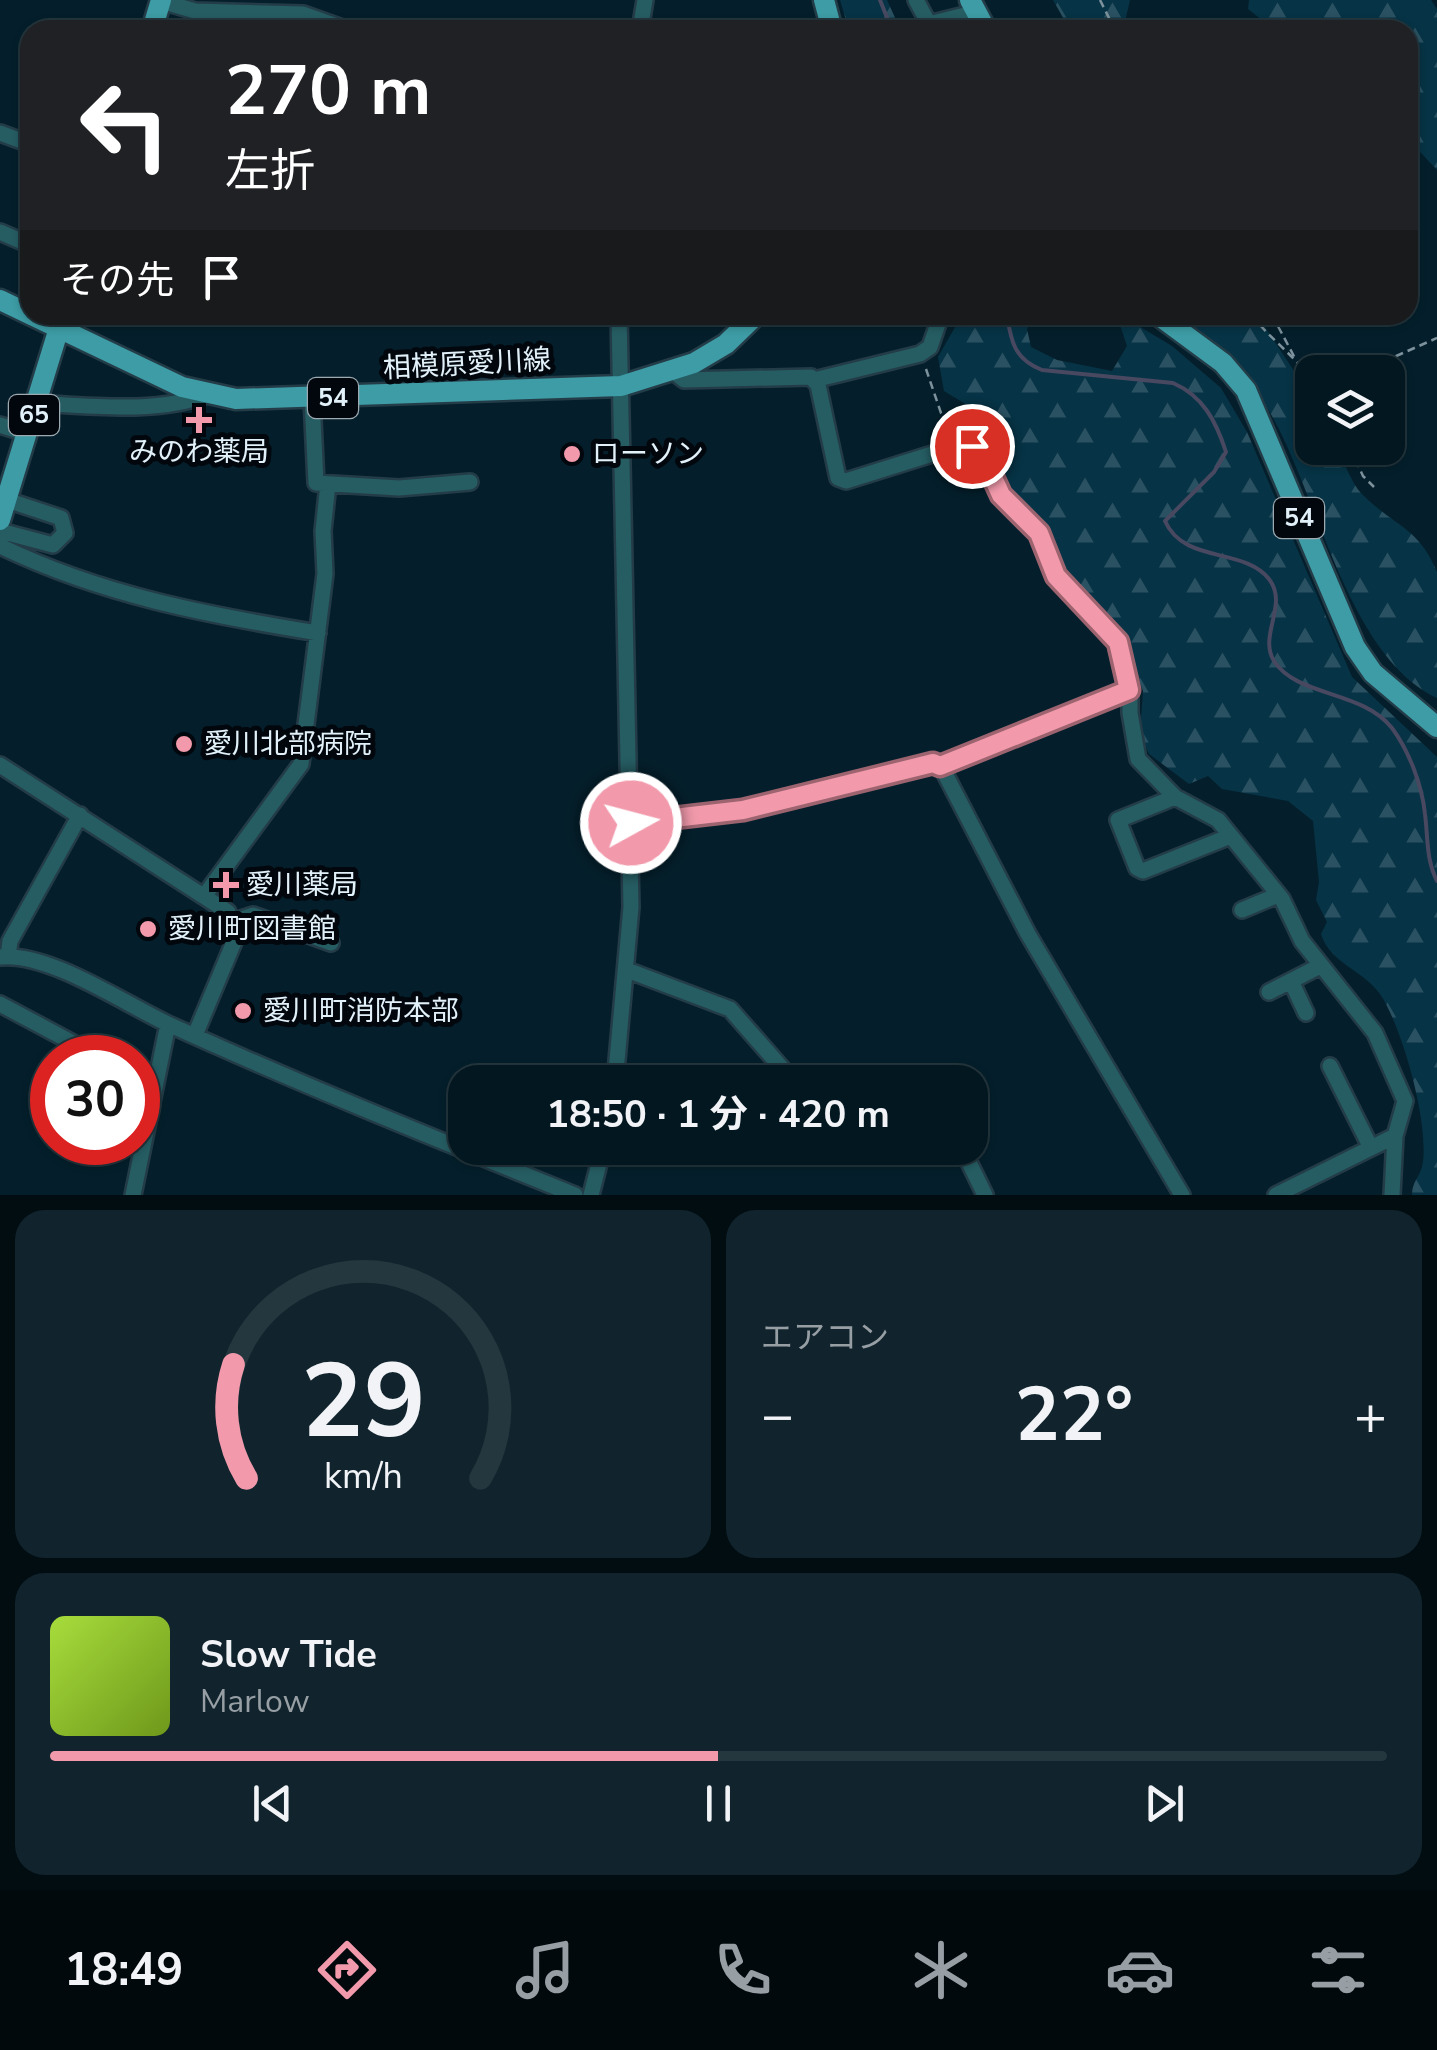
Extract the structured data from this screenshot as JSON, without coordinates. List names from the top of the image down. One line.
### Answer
{"streets":{"main road":["相模原愛川線","54","65"]},"places":{"health":["みのわ薬局","愛川薬局"],"other":["ローソン","愛川北部病院","愛川町図書館","愛川町消防本部"]},"page":{"turn":["270 m","左折"],"then":"その先","limit":"30","trip":"18:50 · 1 分 · 420 m","tile":"エアコン","heat":["−","22°","+"],"song":["Slow Tide","Marlow"],"tabs":"18:49","gauge":["29","km/h"]}}
